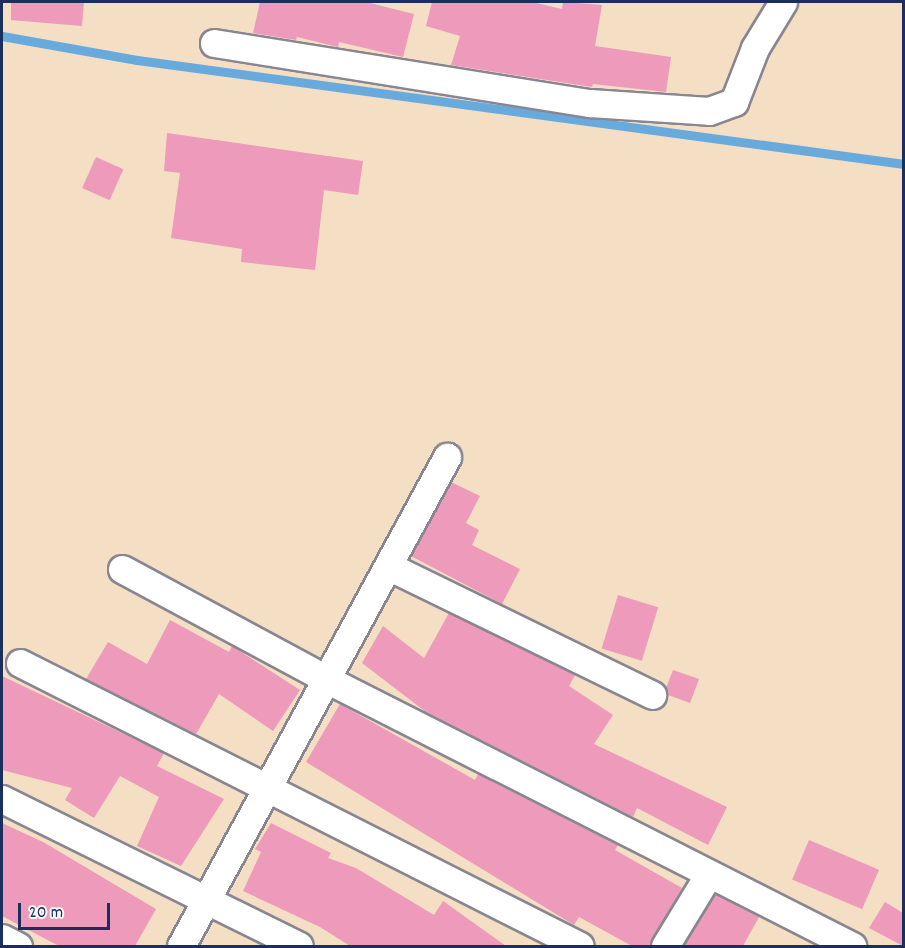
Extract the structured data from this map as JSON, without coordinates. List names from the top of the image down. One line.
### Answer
{"scale_bar":"20 m"}
